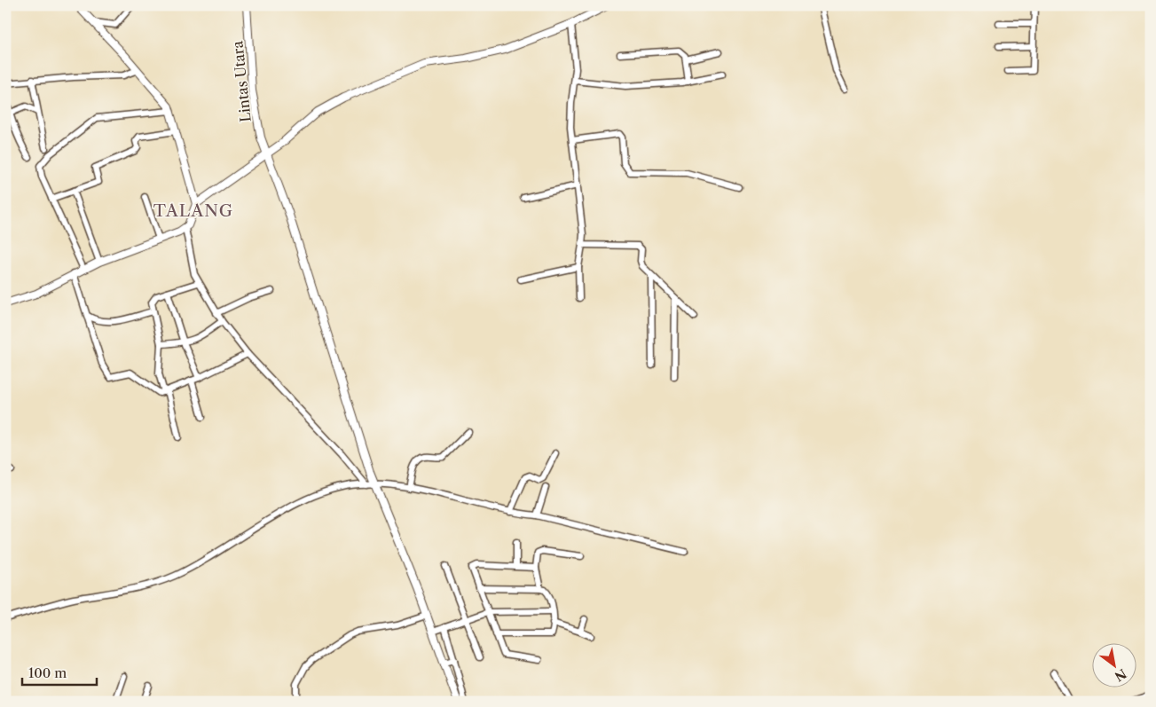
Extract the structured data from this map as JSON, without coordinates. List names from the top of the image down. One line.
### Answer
{"streets":{"street":["Lintas Utara"]},"districts":["TALANG"],"scale_bar":"100 m","north":"bottom right"}
